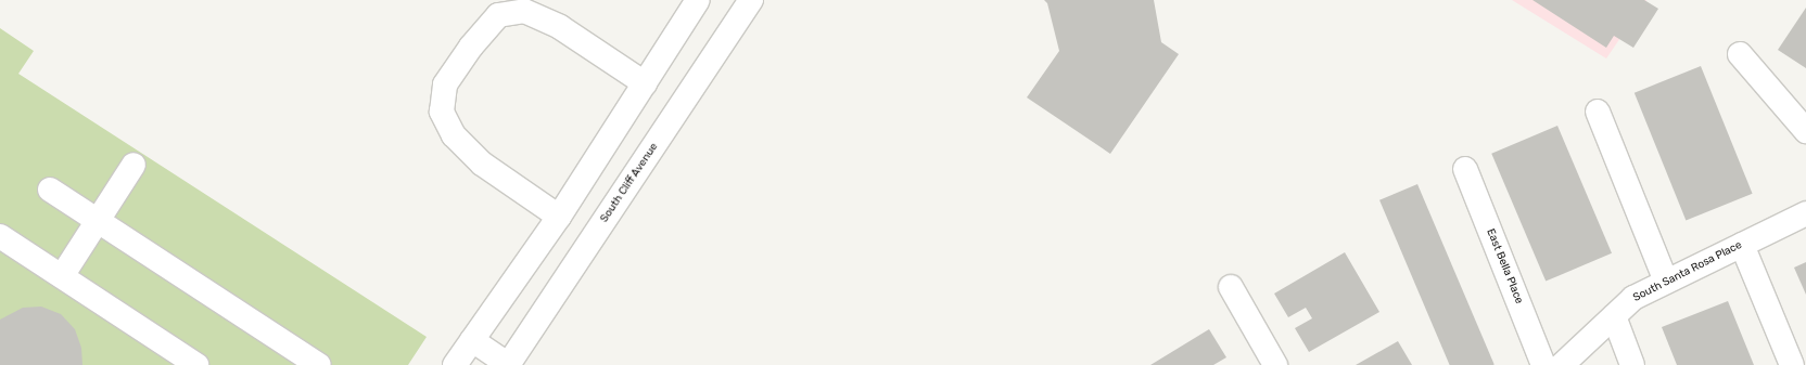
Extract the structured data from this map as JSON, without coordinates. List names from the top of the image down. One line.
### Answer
{"streets":{"main road":["South Cliff Avenue","East Bella Place","South Santa Rosa Place"]}}
